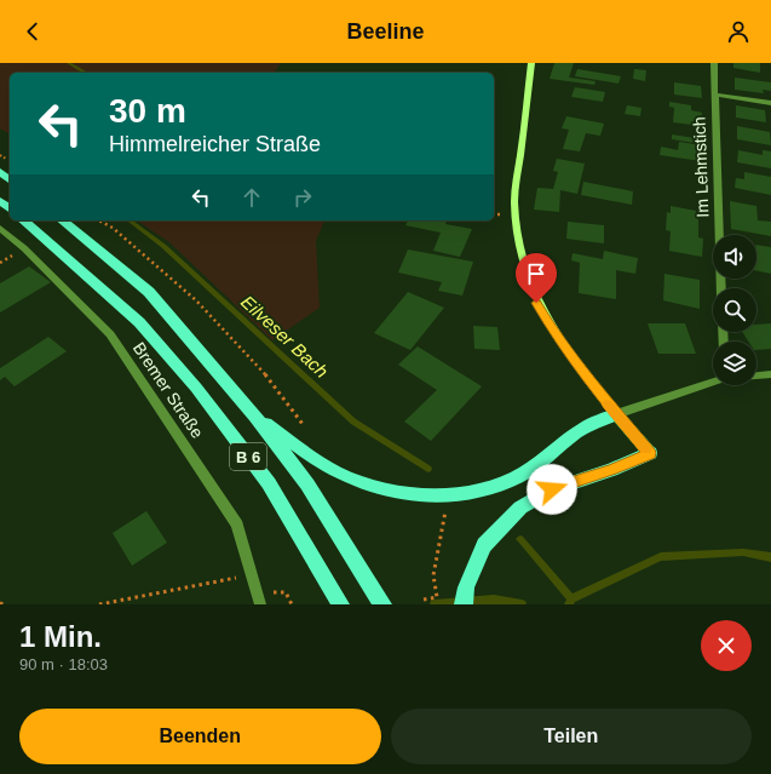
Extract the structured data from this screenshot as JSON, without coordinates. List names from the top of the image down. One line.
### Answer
{"streets":{"highway":["B 6"],"street":["Im Lehmstich","Bremer Straße"]},"water":["Eilveser Bach"],"page":{"header":"Beeline","turn":["30 m","Himmelreicher Straße"],"heading":["1 Min.","90 m · 18:03"],"buttons":["Beenden","Teilen"]}}
